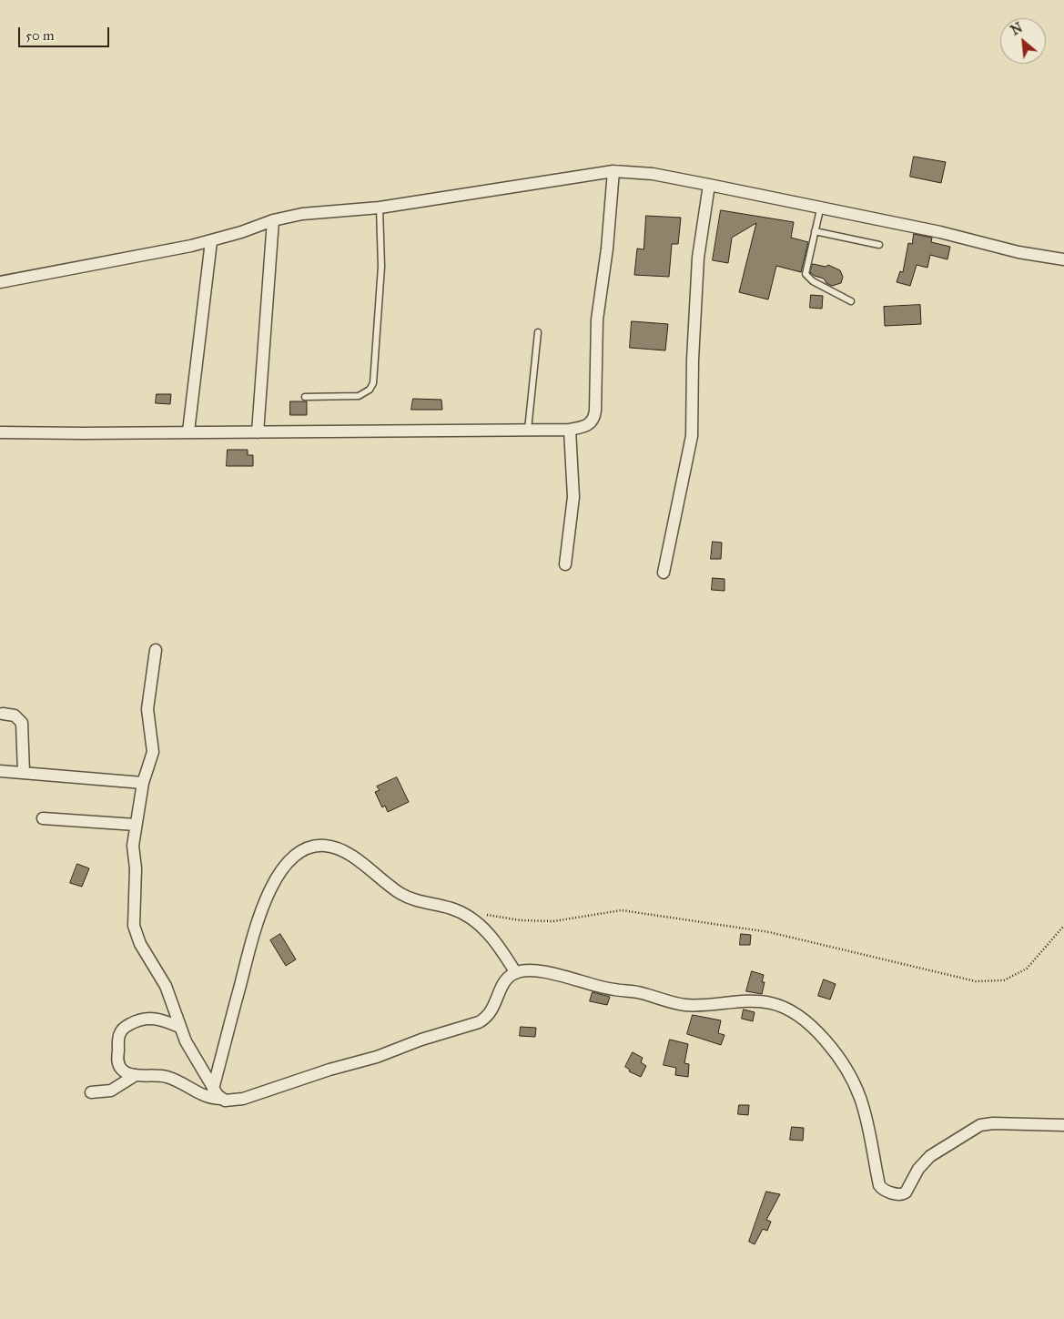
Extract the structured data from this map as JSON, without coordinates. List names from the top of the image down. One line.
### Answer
{"scale_bar":"50 m","north":"top left"}
